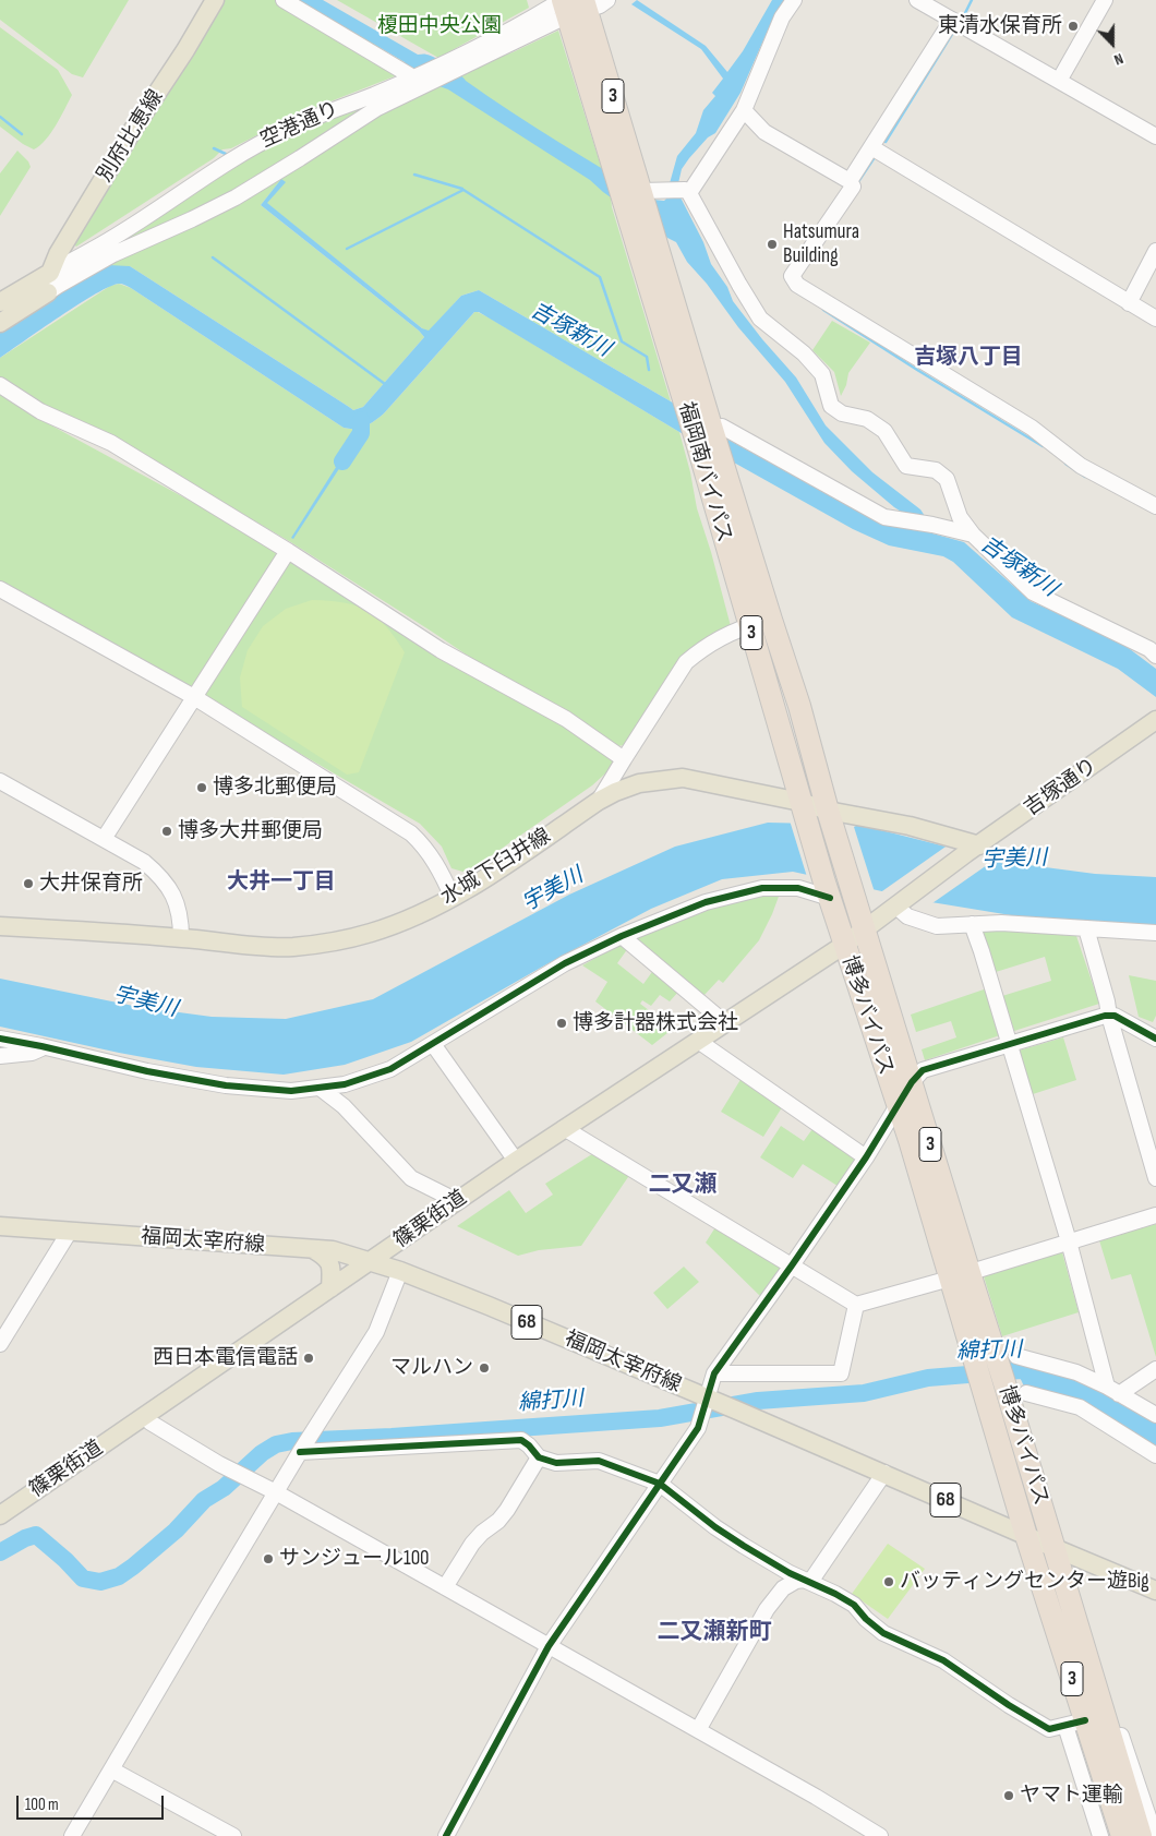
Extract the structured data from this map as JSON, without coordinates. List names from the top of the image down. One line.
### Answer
{"streets":{"highway":["3","福岡南バイパス","博多バイパス"],"main road":["別府比恵線","吉塚通り","水城下臼井線","篠栗街道","福岡太宰府線","68"],"street":["空港通り"]},"crossings":[["空港通り","別府比恵線"],["空港通り","福岡南バイパス"],["福岡南バイパス","水城下臼井線"],["福岡南バイパス","博多バイパス"],["福岡南バイパス","篠栗街道"],["吉塚通り","水城下臼井線"],["博多バイパス","篠栗街道"],["博多バイパス","福岡太宰府線"],["篠栗街道","福岡太宰府線"]],"districts":["吉塚八丁目","大井一丁目","二又瀬","二又瀬新町"],"water":["吉塚新川","宇美川","綿打川"],"parks":["榎田中央公園"],"places":["東清水保育所","Hatsumura Building","博多北郵便局","博多大井郵便局","大井保育所","博多計器株式会社","西日本電信電話","マルハン","サンジュール100","バッティングセンター遊Big","ヤマト運輸"],"scale_bar":"100 m","north":"bottom"}
